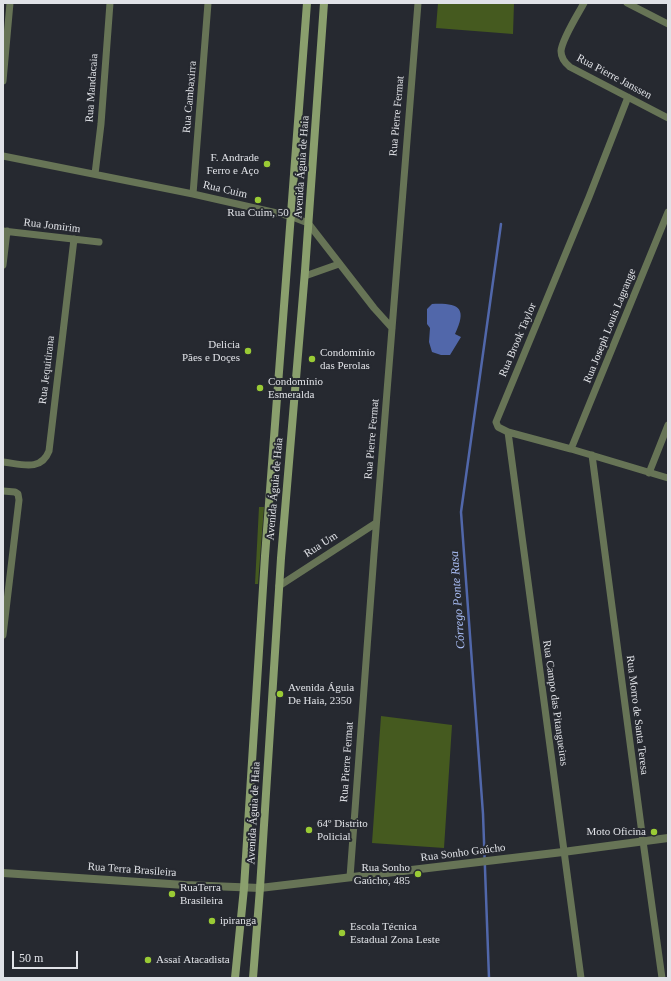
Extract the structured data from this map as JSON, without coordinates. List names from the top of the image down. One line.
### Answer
{"streets":{"main road":["Avenida Águia de Haia"],"street":["Rua Pierre Janssen","Rua Mandacaia","Rua Cambaxirra","Rua Pierre Fermat","Rua Cuim","Rua Jomirim","Rua Joseph Louis Lagrange","Rua Brook Taylor","Rua Jequitirana","Rua Um","Rua Campo das Pitangueiras","Rua Morro de Santa Teresa","Rua Sonho Gaúcho","Rua Terra Brasileira"]},"crossings":[["Rua Pierre Janssen","Rua Brook Taylor"],["Rua Mandacaia","Rua Cuim"],["Rua Cambaxirra","Rua Cuim"],["Rua Pierre Fermat","Rua Um"],["Rua Pierre Fermat","Rua Sonho Gaúcho"],["Avenida Águia de Haia","Rua Cuim"],["Avenida Águia de Haia","Rua Um"],["Avenida Águia de Haia","Rua Sonho Gaúcho"],["Avenida Águia de Haia","Rua Terra Brasileira"],["Rua Jomirim","Rua Jequitirana"],["Rua Brook Taylor","Rua Campo das Pitangueiras"],["Rua Campo das Pitangueiras","Rua Sonho Gaúcho"],["Rua Morro de Santa Teresa","Rua Sonho Gaúcho"],["Rua Sonho Gaúcho","Rua Terra Brasileira"]],"water":["Córrego Ponte Rasa"],"places":["F. Andrade Ferro e Aço","Rua Cuim, 50","Delicia Pães e Doçes","Condomínio das Perolas","Condomínio Esmeralda","Avenida Águia De Haia, 2350","64º Distrito Policial","Moto Oficina","Rua Sonho Gaúcho, 485","RuaTerra Brasileira","ipiranga","Escola Técnica Estadual Zona Leste","Assaí Atacadista"],"scale_bar":"50 m"}
